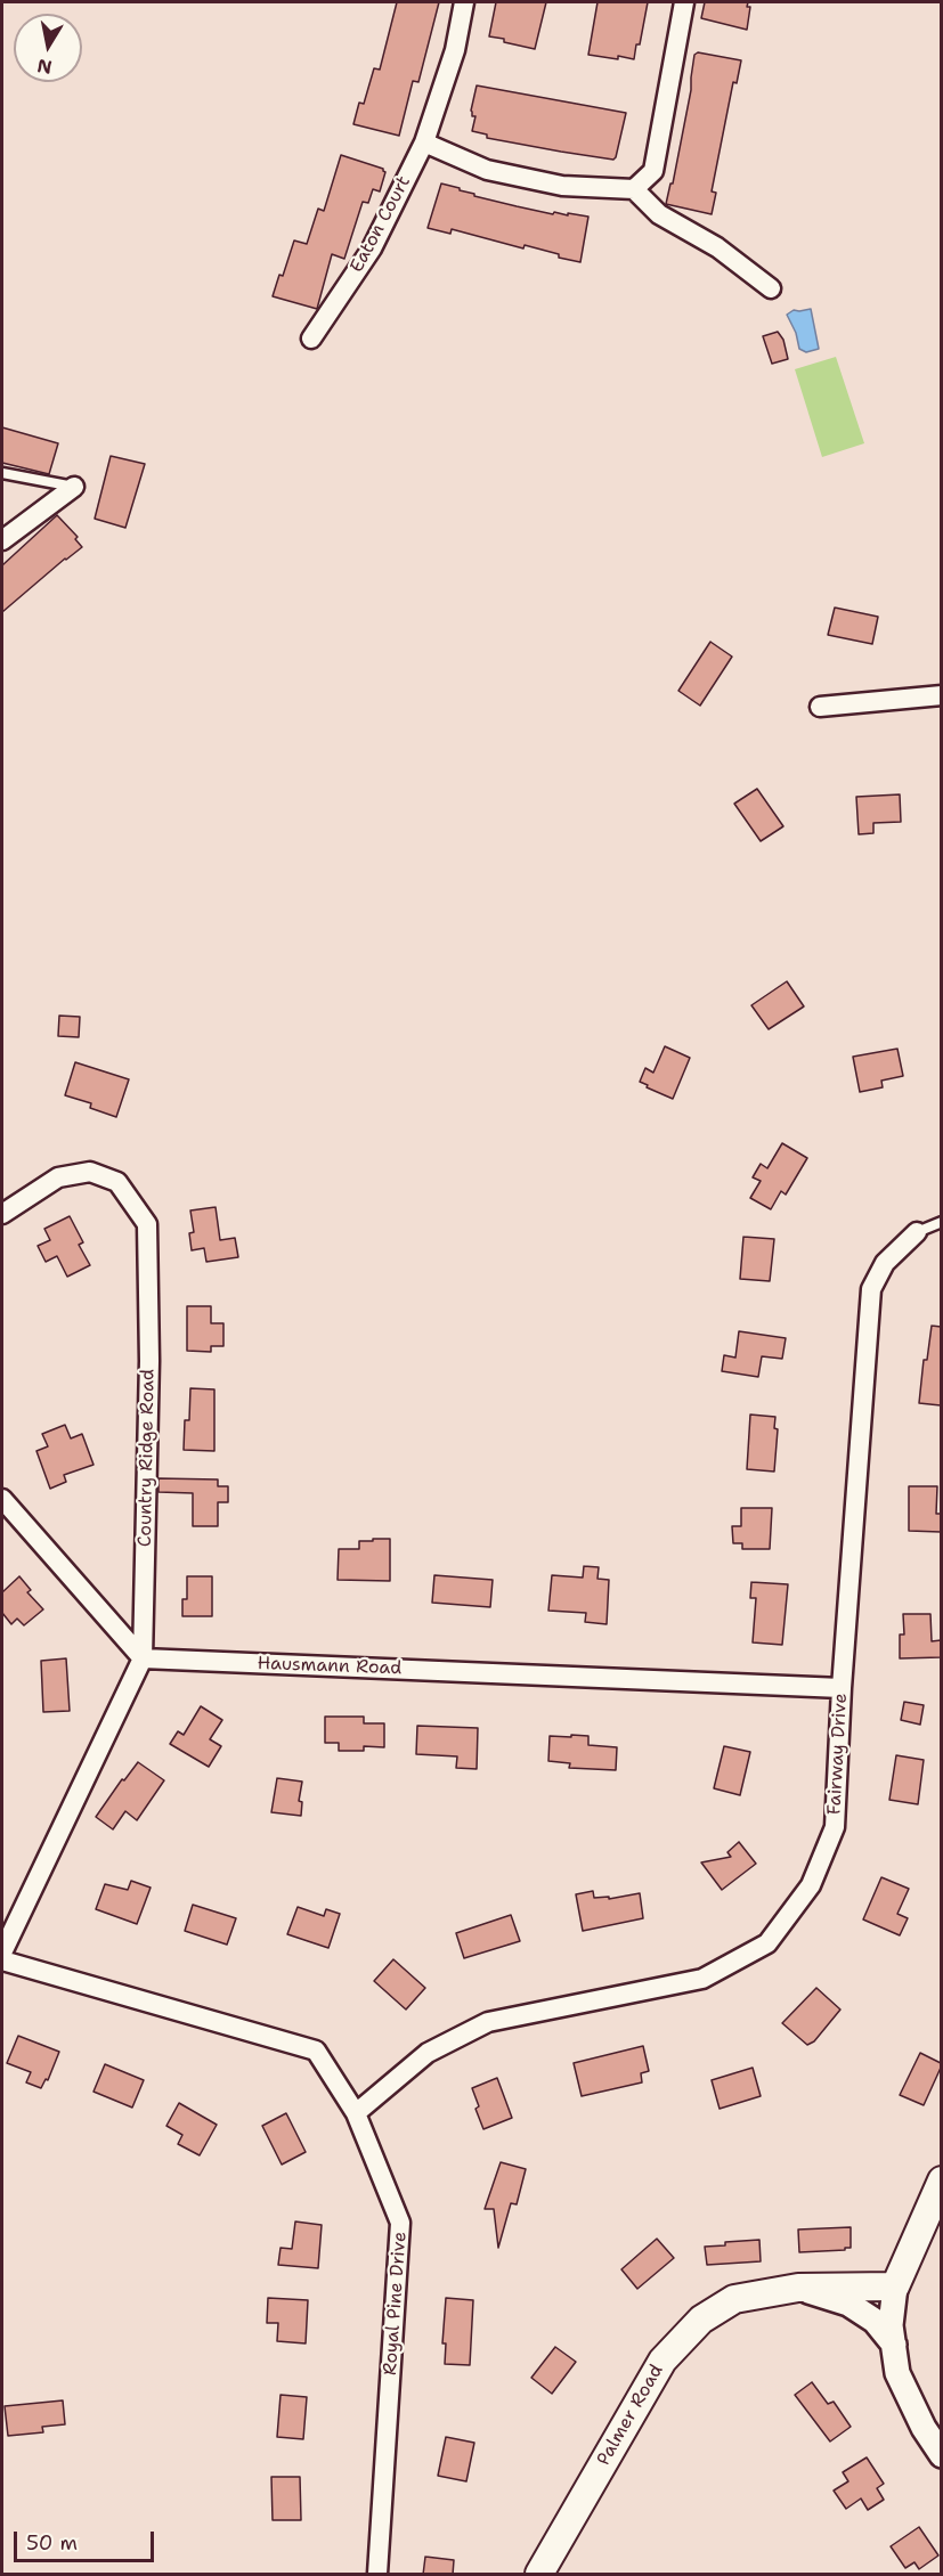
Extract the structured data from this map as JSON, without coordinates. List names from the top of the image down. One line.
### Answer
{"streets":{"main road":["Palmer Road"],"street":["Eaton Court","Country Ridge Road","Hausmann Road","Fairway Drive","Royal Pine Drive"]},"crossings":[["Country Ridge Road","Hausmann Road"],["Hausmann Road","Fairway Drive"],["Fairway Drive","Royal Pine Drive"]],"scale_bar":"50 m","north":"bottom"}
